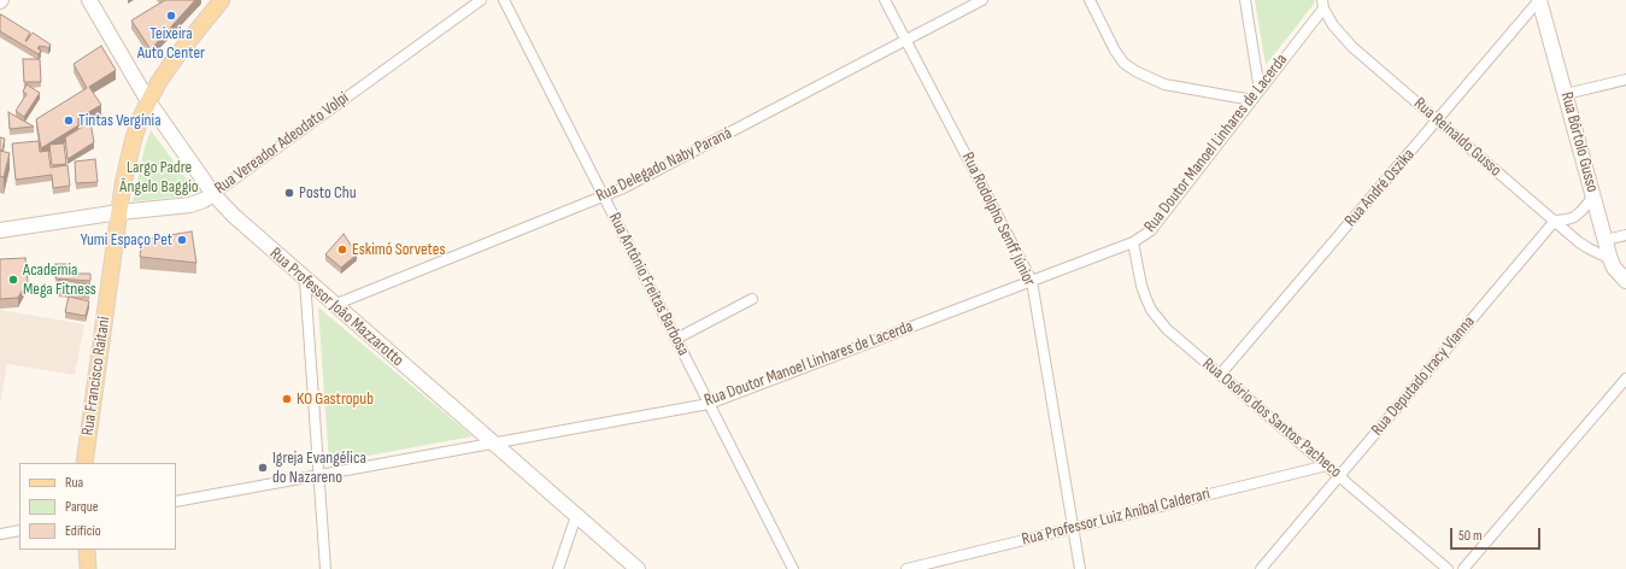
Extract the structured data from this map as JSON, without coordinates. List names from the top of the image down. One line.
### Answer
{"streets":{"main road":["Rua Francisco Raitani"],"street":["Rua Reinaldo Gusso","Rua Bôrtolo Gusso","Rua Vereador Adeodato Volpi","Rua Doutor Manoel Linhares de Lacerda","Rua Delegado Naby Paraná","Rua André Oszika","Rua Rodolpho Senff Júnior","Rua Antônio Freitas Barbosa","Rua Professor João Mazzarotto","Rua Deputado Iracy Vianna","Rua Osório dos Santos Pacheco","Rua Professor Luiz Aníbal Calderari"]},"crossings":[["Rua Reinaldo Gusso","Rua Bôrtolo Gusso"],["Rua Reinaldo Gusso","Rua Doutor Manoel Linhares de Lacerda"],["Rua Reinaldo Gusso","Rua André Oszika"],["Rua Reinaldo Gusso","Rua Deputado Iracy Vianna"],["Rua Bôrtolo Gusso","Rua André Oszika"],["Rua Vereador Adeodato Volpi","Rua Professor João Mazzarotto"],["Rua Vereador Adeodato Volpi","Rua Francisco Raitani"],["Rua Doutor Manoel Linhares de Lacerda","Rua Rodolpho Senff Júnior"],["Rua Doutor Manoel Linhares de Lacerda","Rua Antônio Freitas Barbosa"],["Rua Doutor Manoel Linhares de Lacerda","Rua Professor João Mazzarotto"],["Rua Doutor Manoel Linhares de Lacerda","Rua Osório dos Santos Pacheco"],["Rua Delegado Naby Paraná","Rua Rodolpho Senff Júnior"],["Rua Delegado Naby Paraná","Rua Antônio Freitas Barbosa"],["Rua Delegado Naby Paraná","Rua Professor João Mazzarotto"],["Rua André Oszika","Rua Osório dos Santos Pacheco"],["Rua Rodolpho Senff Júnior","Rua Professor Luiz Aníbal Calderari"],["Rua Professor João Mazzarotto","Rua Francisco Raitani"],["Rua Deputado Iracy Vianna","Rua Osório dos Santos Pacheco"],["Rua Osório dos Santos Pacheco","Rua Professor Luiz Aníbal Calderari"]],"parks":["Largo Padre Ângelo Baggio"],"places":["Teixeira Auto Center","Tintas Vergínia","Posto Chu","Yumi Espaço Pet","Eskimó Sorvetes","Academia Mega Fitness","KO Gastropub","Igreja Evangélica do Nazareno"],"legend":["Rua","Parque","Edifício"],"scale_bar":"50 m"}
